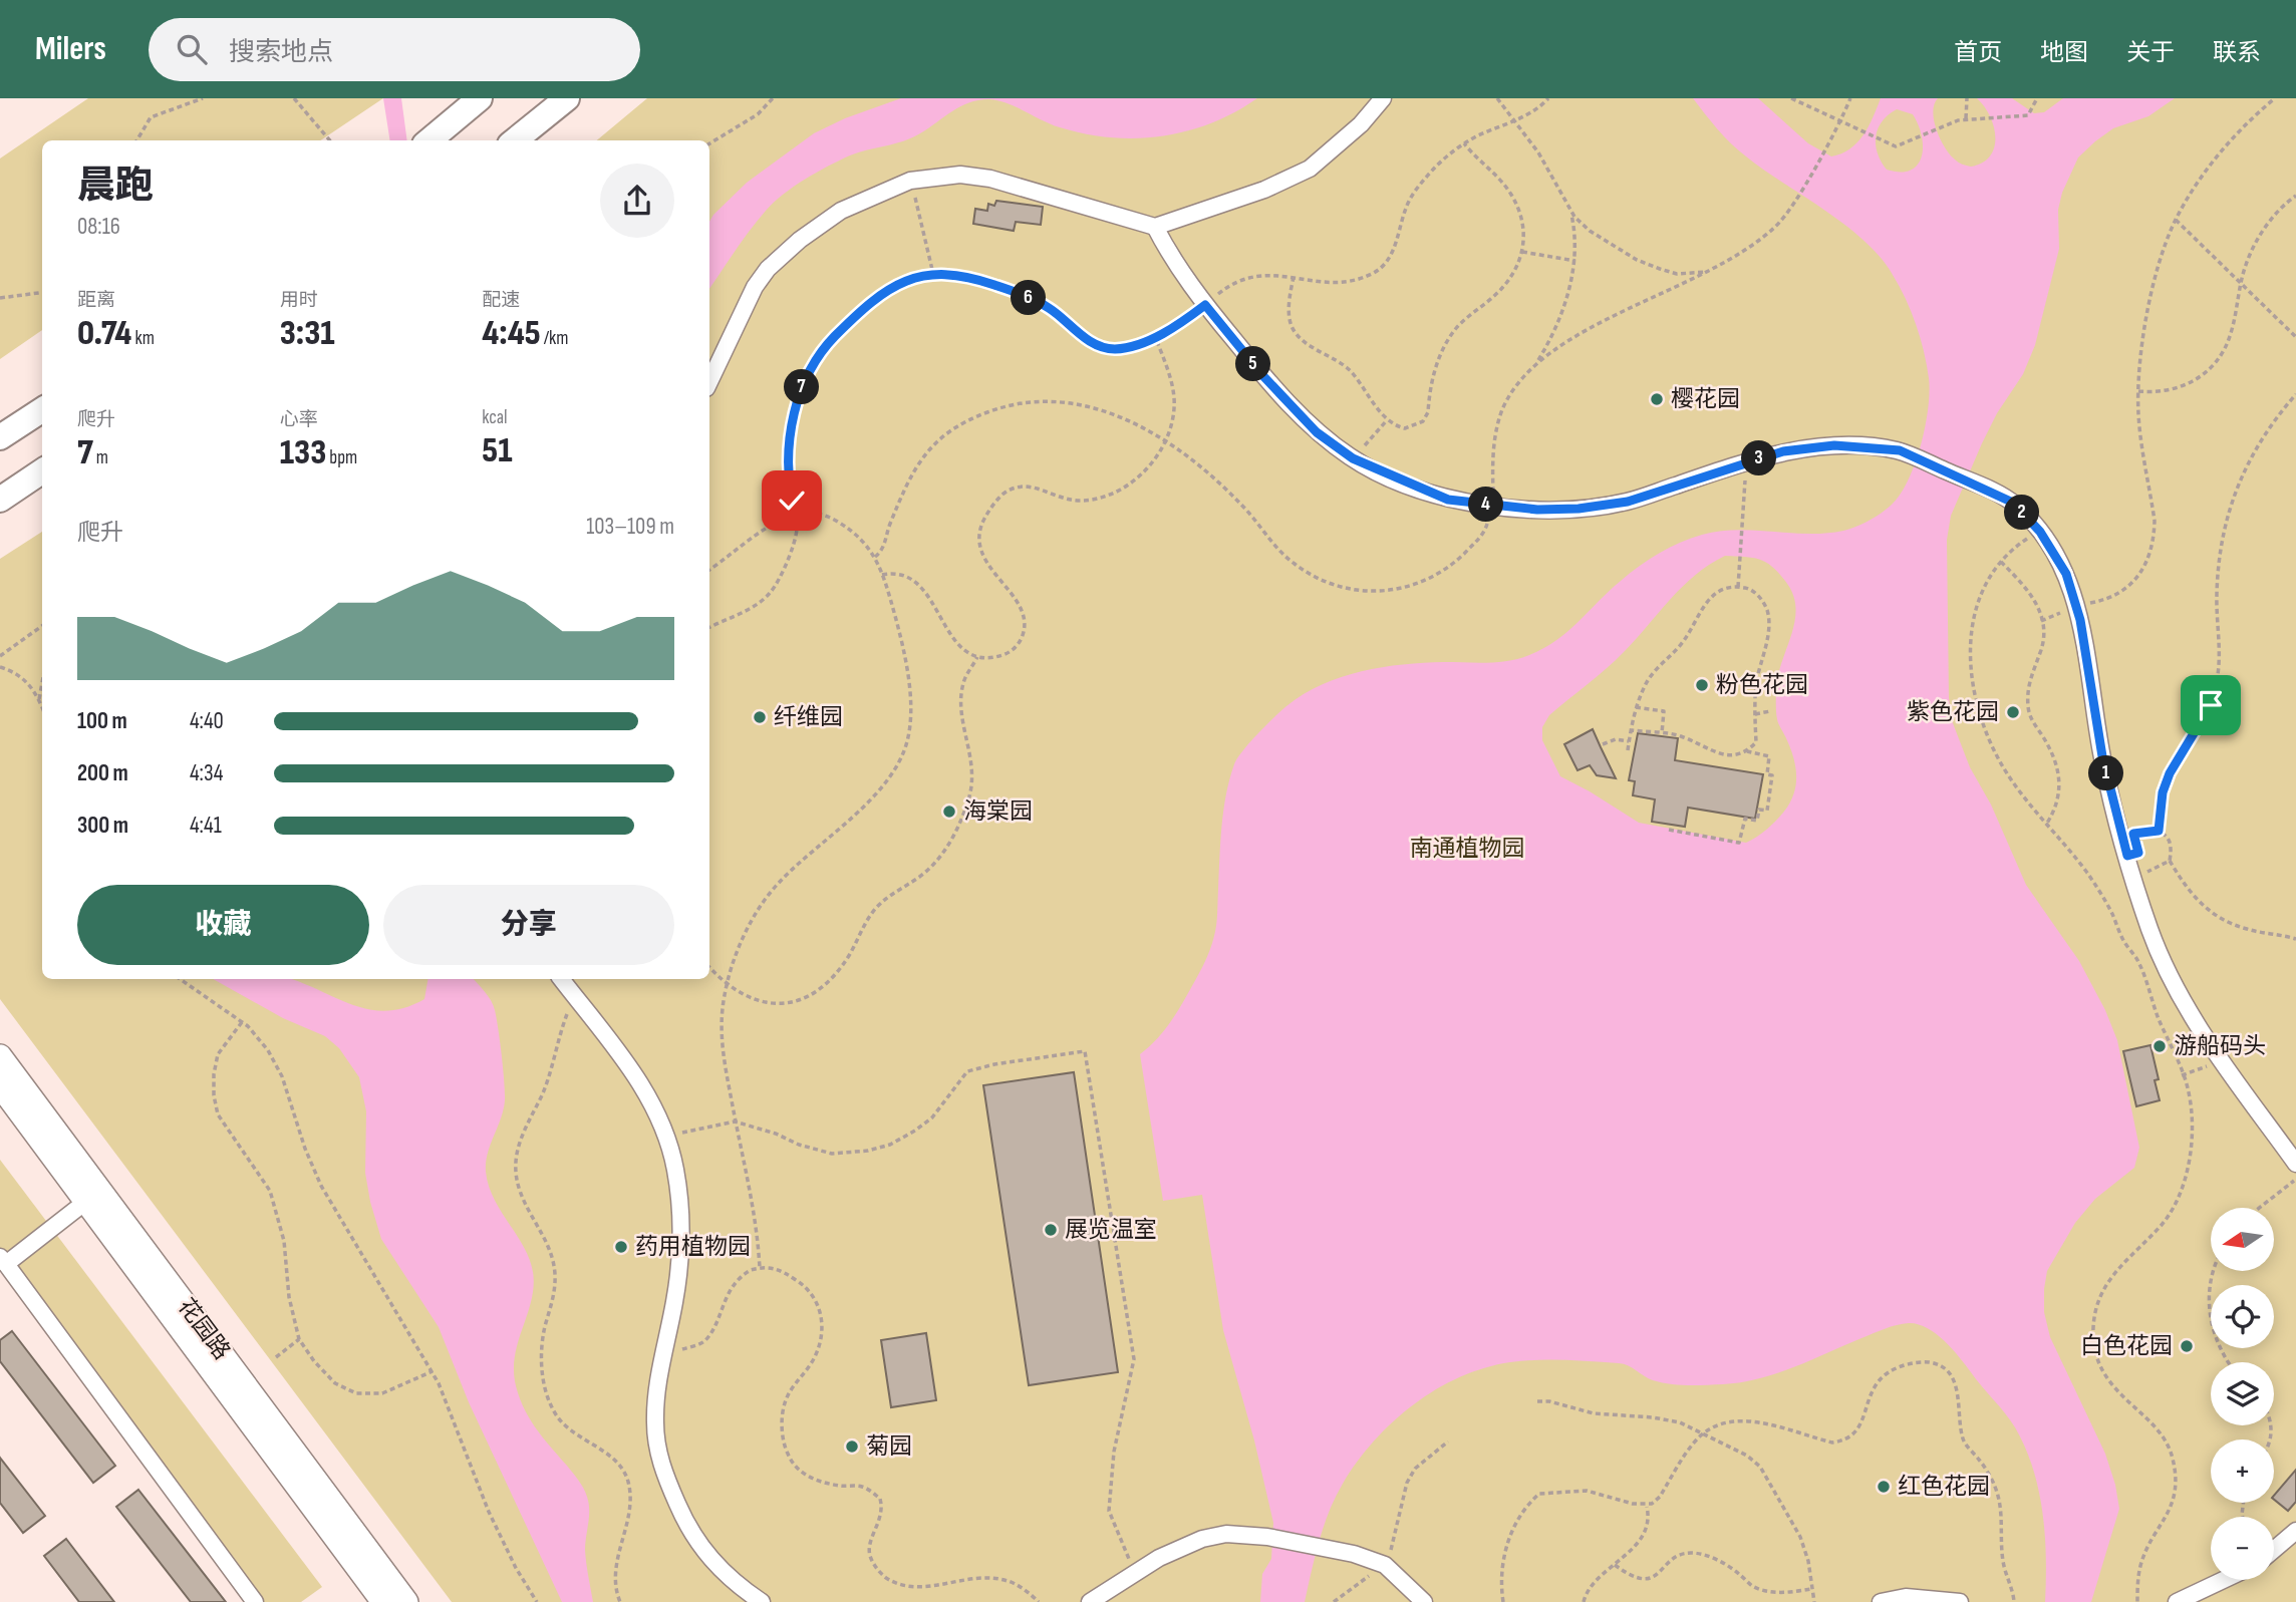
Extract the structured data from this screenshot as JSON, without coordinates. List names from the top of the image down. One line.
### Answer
{"streets":{"main road":["花园路"]},"parks":["南通植物园"],"places":["樱花园","粉色花园","紫色花园","纤维园","海棠园","游船码头","展览温室","药用植物园","白色花园","菊园","红色花园"],"north":"left","page":{"header":"Milers","search":"搜索地点","nav":["首页","地图","关于","联系"],"heading":["晨跑","08:16"],"stats":[["距离","0.74 km"],["用时","3:31"],["配速","4:45 /km"],["爬升","7 m"],["心率","133 bpm"],["kcal","51"]],"pins":["6","5","7","3","4","2","1"],"chart":["爬升","103–109 m"],"list":[{"name":"100 m","note":"4:40"},{"name":"200 m","note":"4:34"},{"name":"300 m","note":"4:41"}],"buttons":["收藏","分享"],"map_buttons":["+","−"]}}
